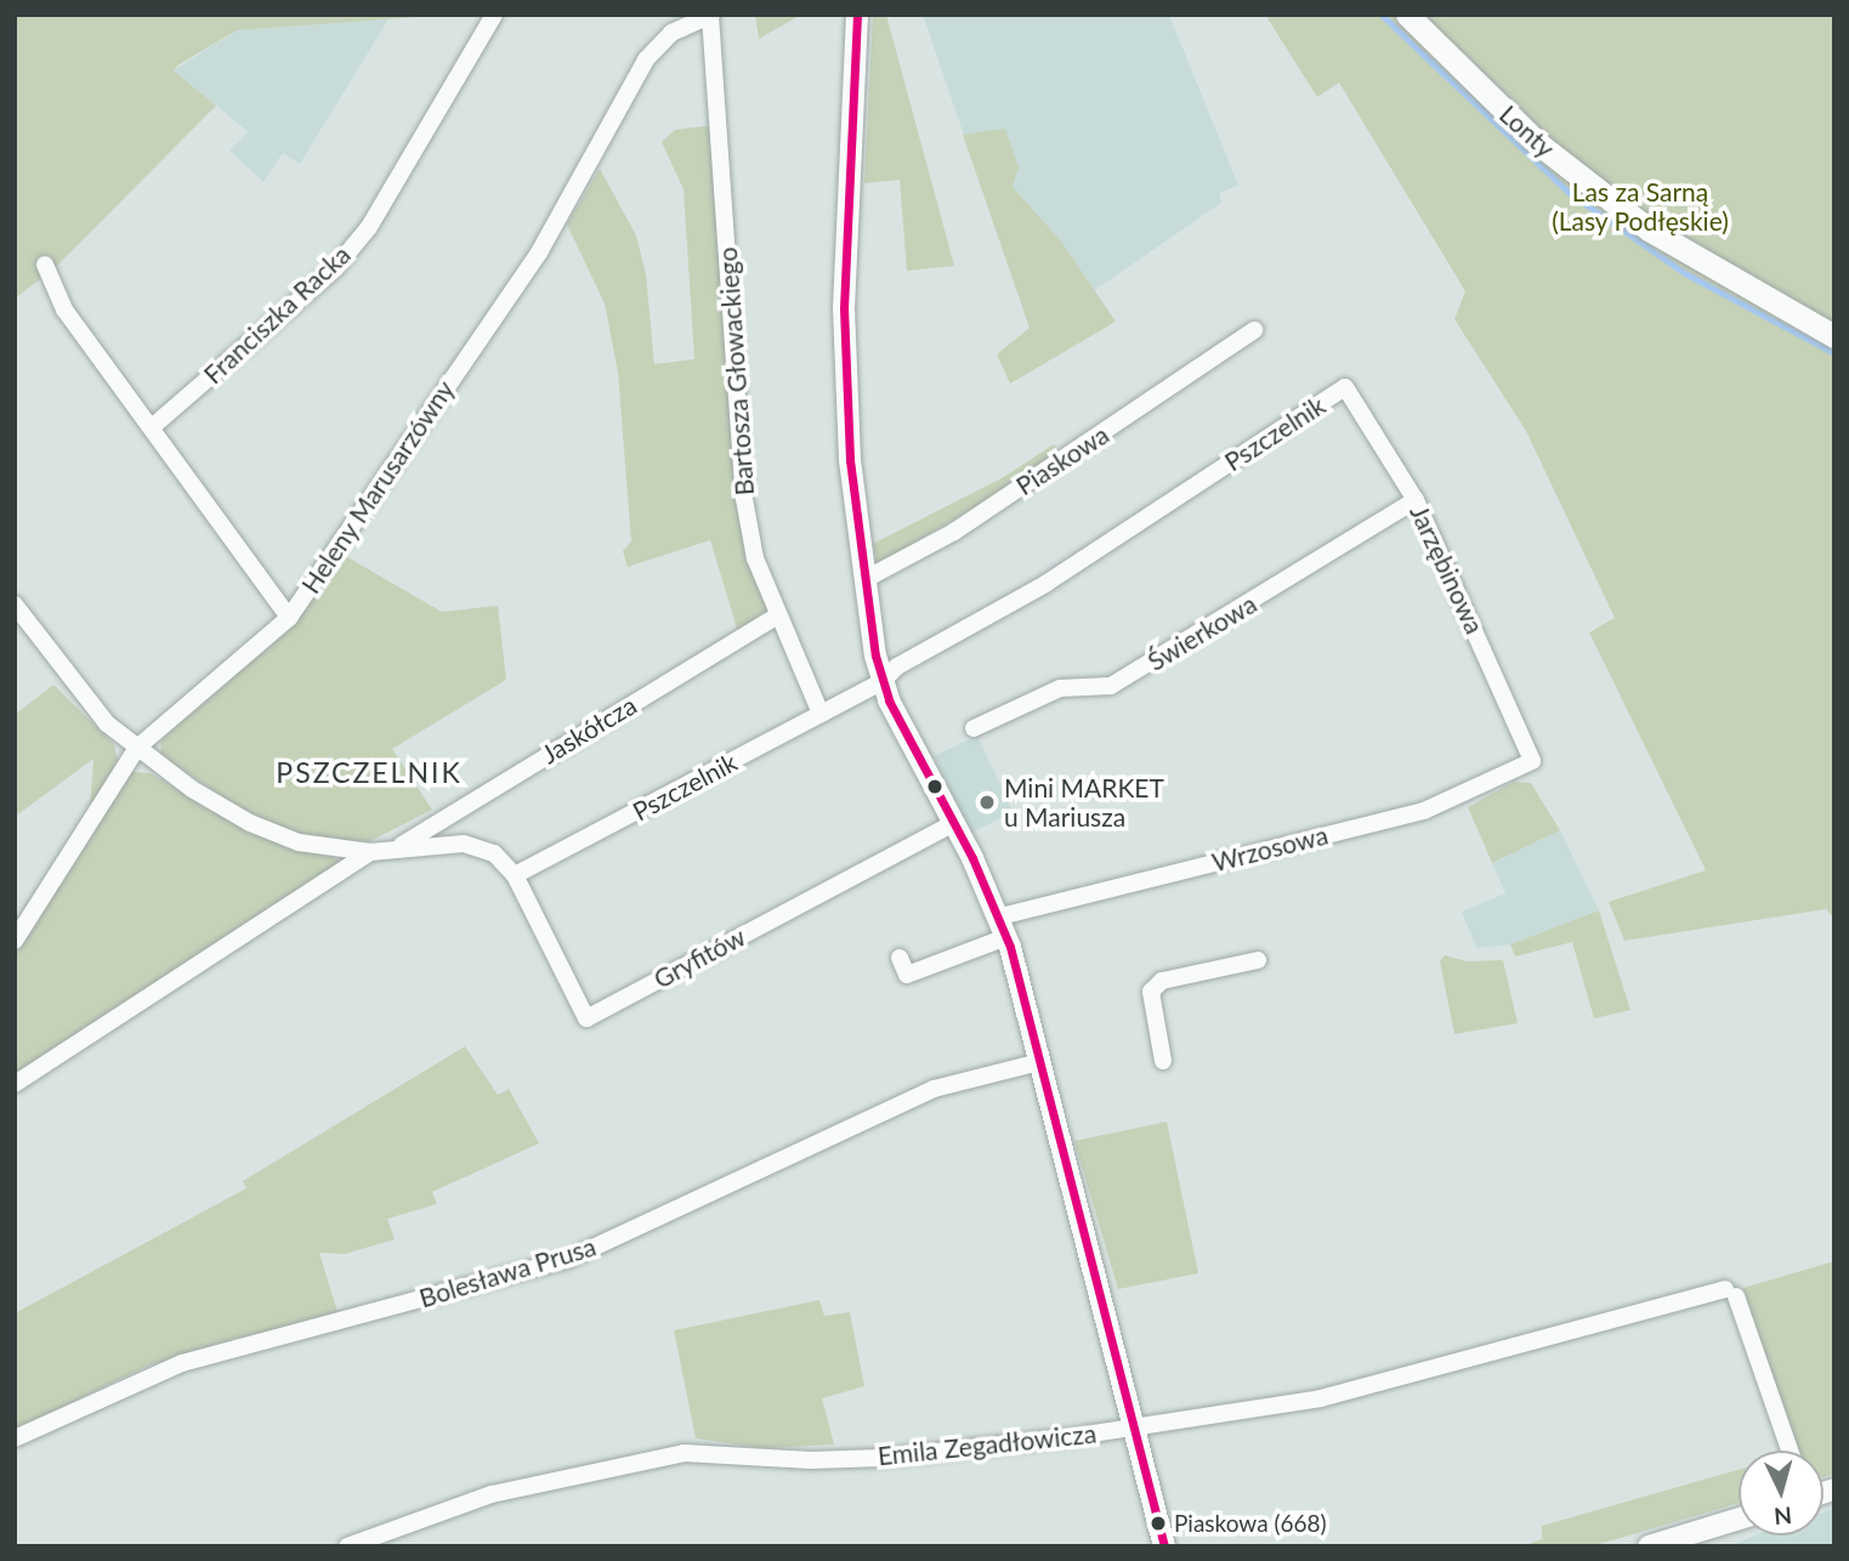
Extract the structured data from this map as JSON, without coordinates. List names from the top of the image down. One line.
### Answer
{"streets":{"main road":["Lonty"],"street":["Franciszka Racka","Bartosza Głowackiego","Pszczelnik","Piaskowa","Heleny Marusarzówny","Jarzębinowa","Świerkowa","Jaskółcza","Wrzosowa","Gryfitów","Bolesława Prusa","Emila Zegadłowicza"]},"crossings":[["Bartosza Głowackiego","Pszczelnik"],["Bartosza Głowackiego","Heleny Marusarzówny"],["Bartosza Głowackiego","Jaskółcza"],["Pszczelnik","Jarzębinowa"],["Pszczelnik","Gryfitów"],["Jarzębinowa","Świerkowa"],["Jarzębinowa","Wrzosowa"]],"districts":["PSZCZELNIK"],"parks":["Las za Sarną (Lasy Podłęskie)"],"places":["Mini MARKET u Mariusza","Piaskowa (668)"],"north":"bottom"}
